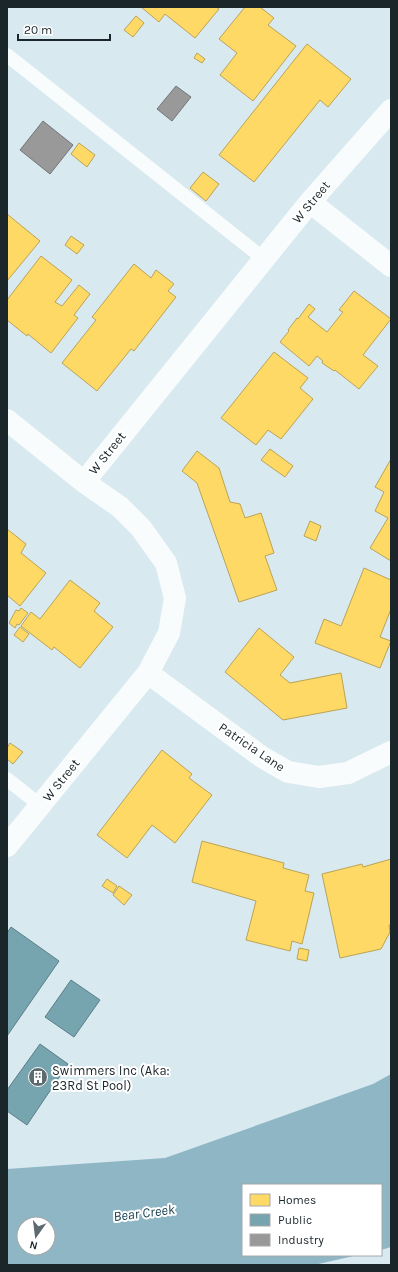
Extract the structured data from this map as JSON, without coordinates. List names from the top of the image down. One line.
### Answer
{"streets":{"street":["W Street","Patricia Lane"]},"crossings":[["W Street","Patricia Lane"]],"water":["Bear Creek"],"places":{"building":["Swimmers Inc (Aka: 23Rd St Pool)"]},"legend":["Homes","Public","Industry"],"scale_bar":"20 m","north":"bottom"}
